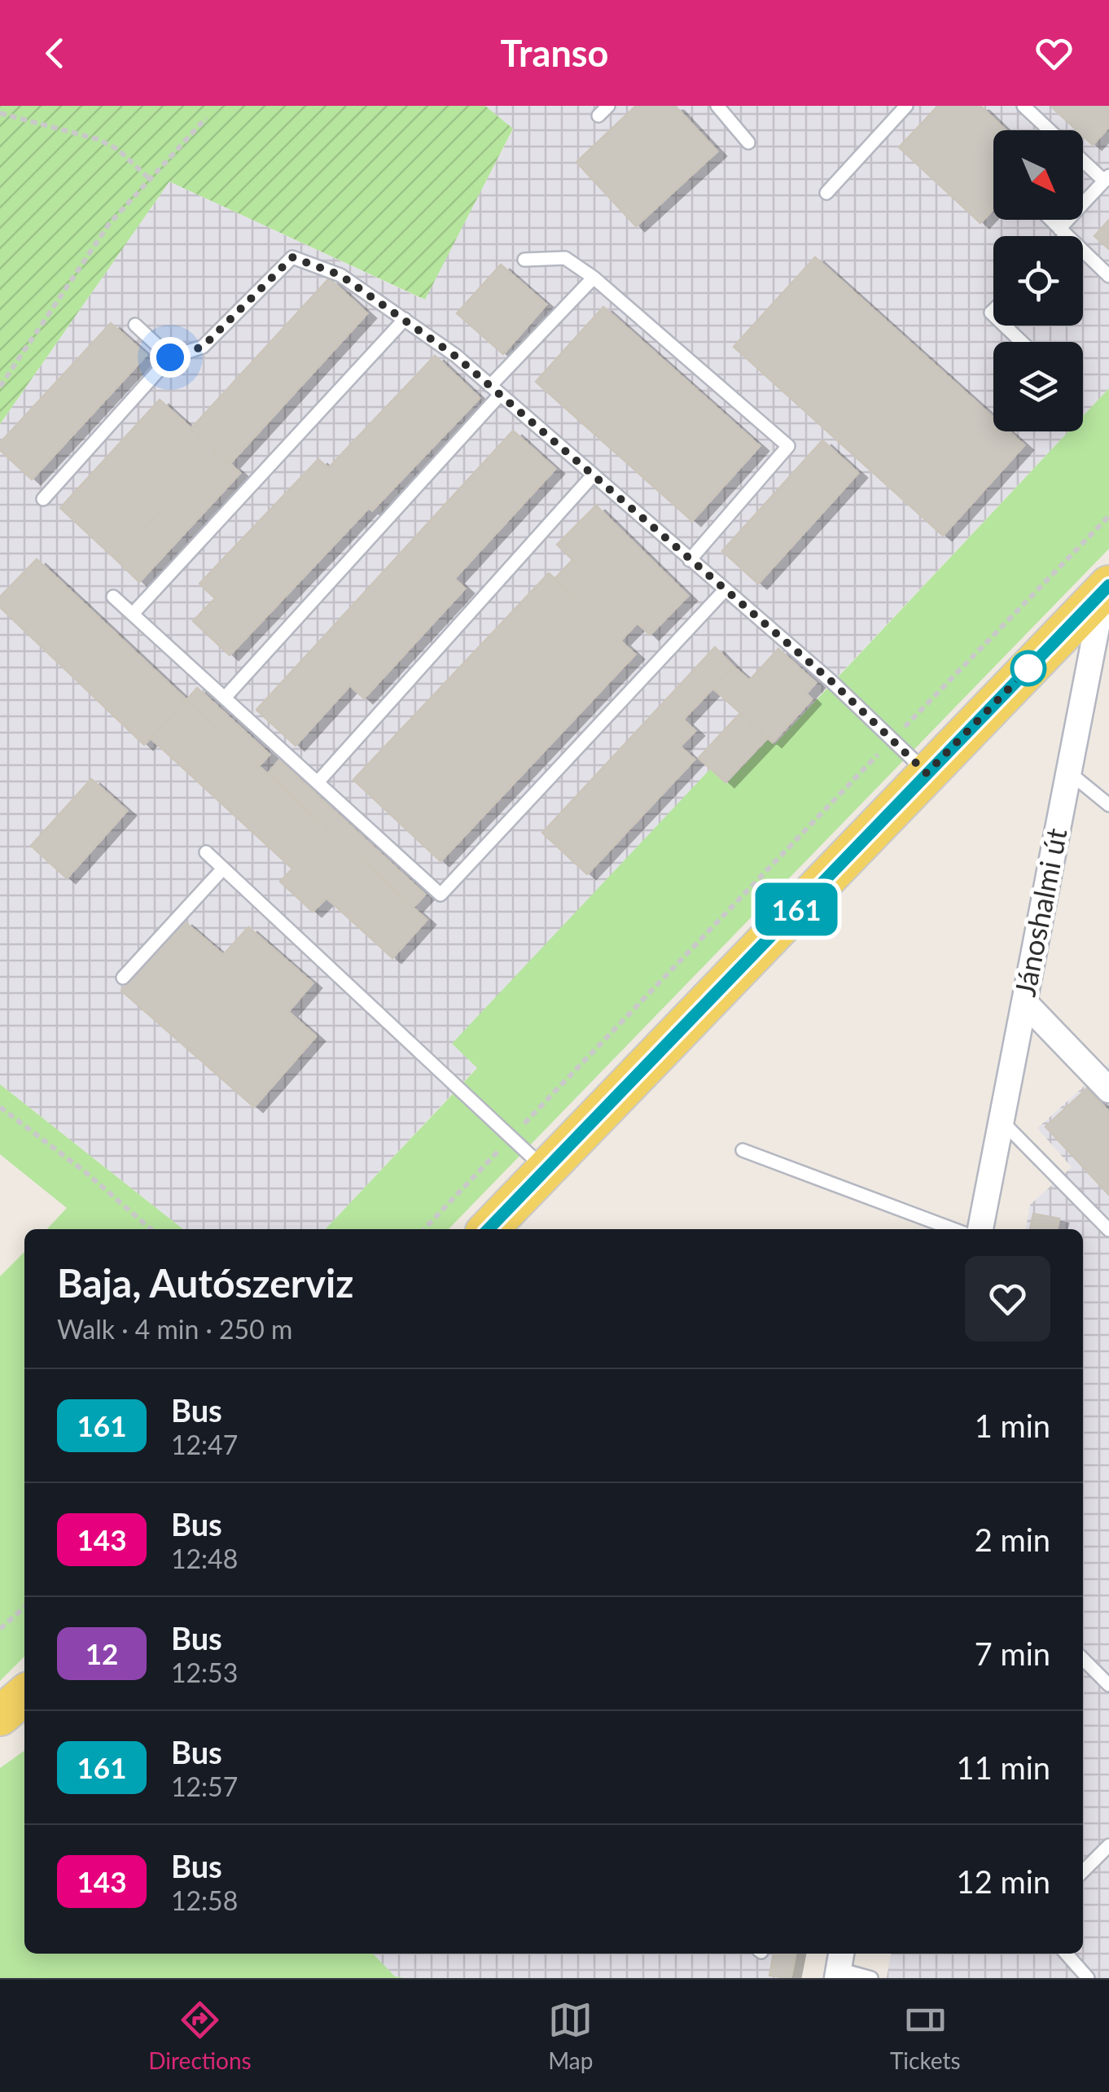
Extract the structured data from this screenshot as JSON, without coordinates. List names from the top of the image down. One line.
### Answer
{"streets":{"street":["Jánoshalmi út"]},"lines":["bus line 161"],"north":"bottom right","page":{"header":"Transo","on_map":"161","heading":["Baja, Autószerviz","Walk · 4 min · 250 m"],"list":[{"mark":"161","name":"Bus","note":"12:47","value":"1 min"},{"mark":"143","name":"Bus","note":"12:48","value":"2 min"},{"mark":"12","name":"Bus","note":"12:53","value":"7 min"},{"mark":"161","name":"Bus","note":"12:57","value":"11 min"},{"mark":"143","name":"Bus","note":"12:58","value":"12 min"}],"tabs":["Directions","Map","Tickets"]}}
